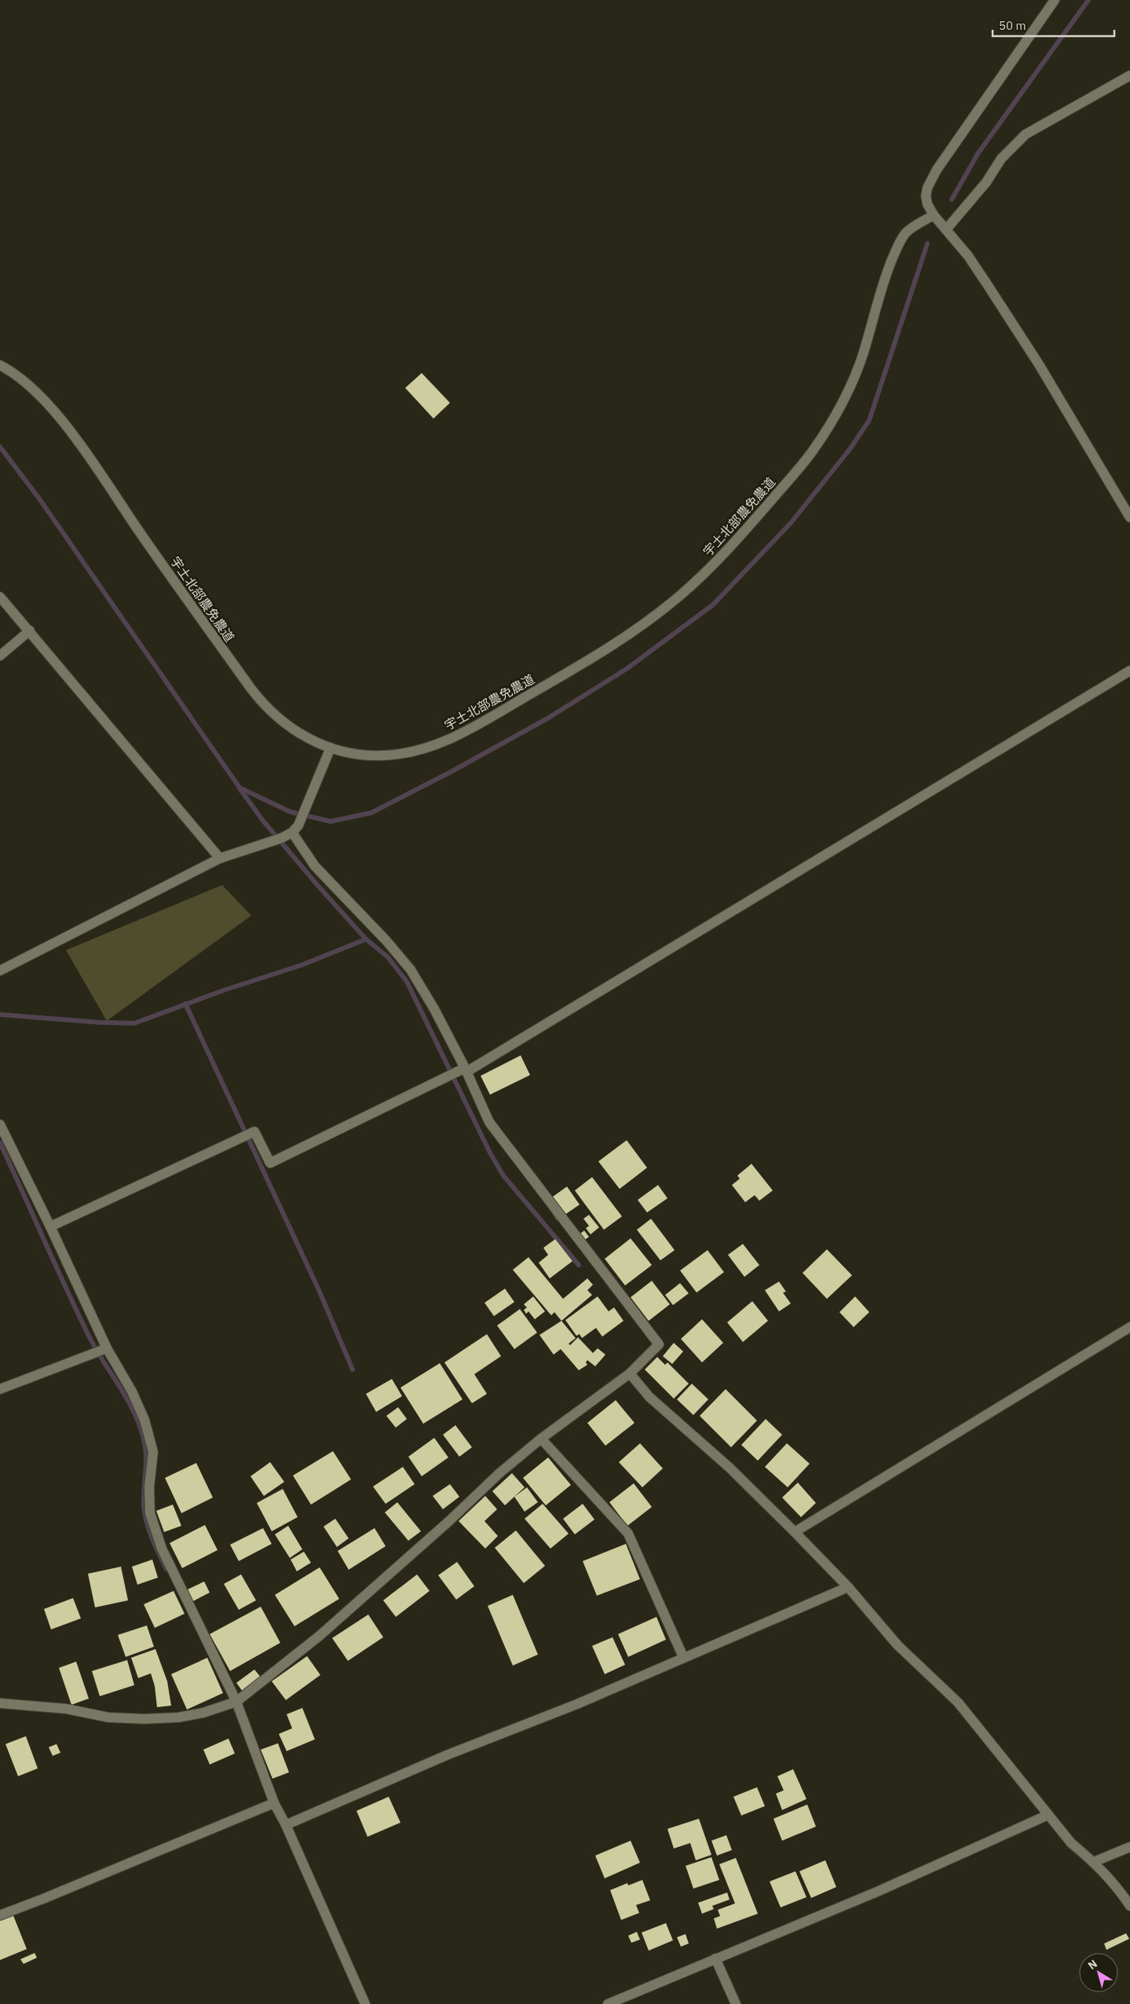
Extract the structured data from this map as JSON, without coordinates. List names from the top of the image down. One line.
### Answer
{"streets":{"street":["宇土北部農免農道"]},"scale_bar":"50 m","north":"top left"}
